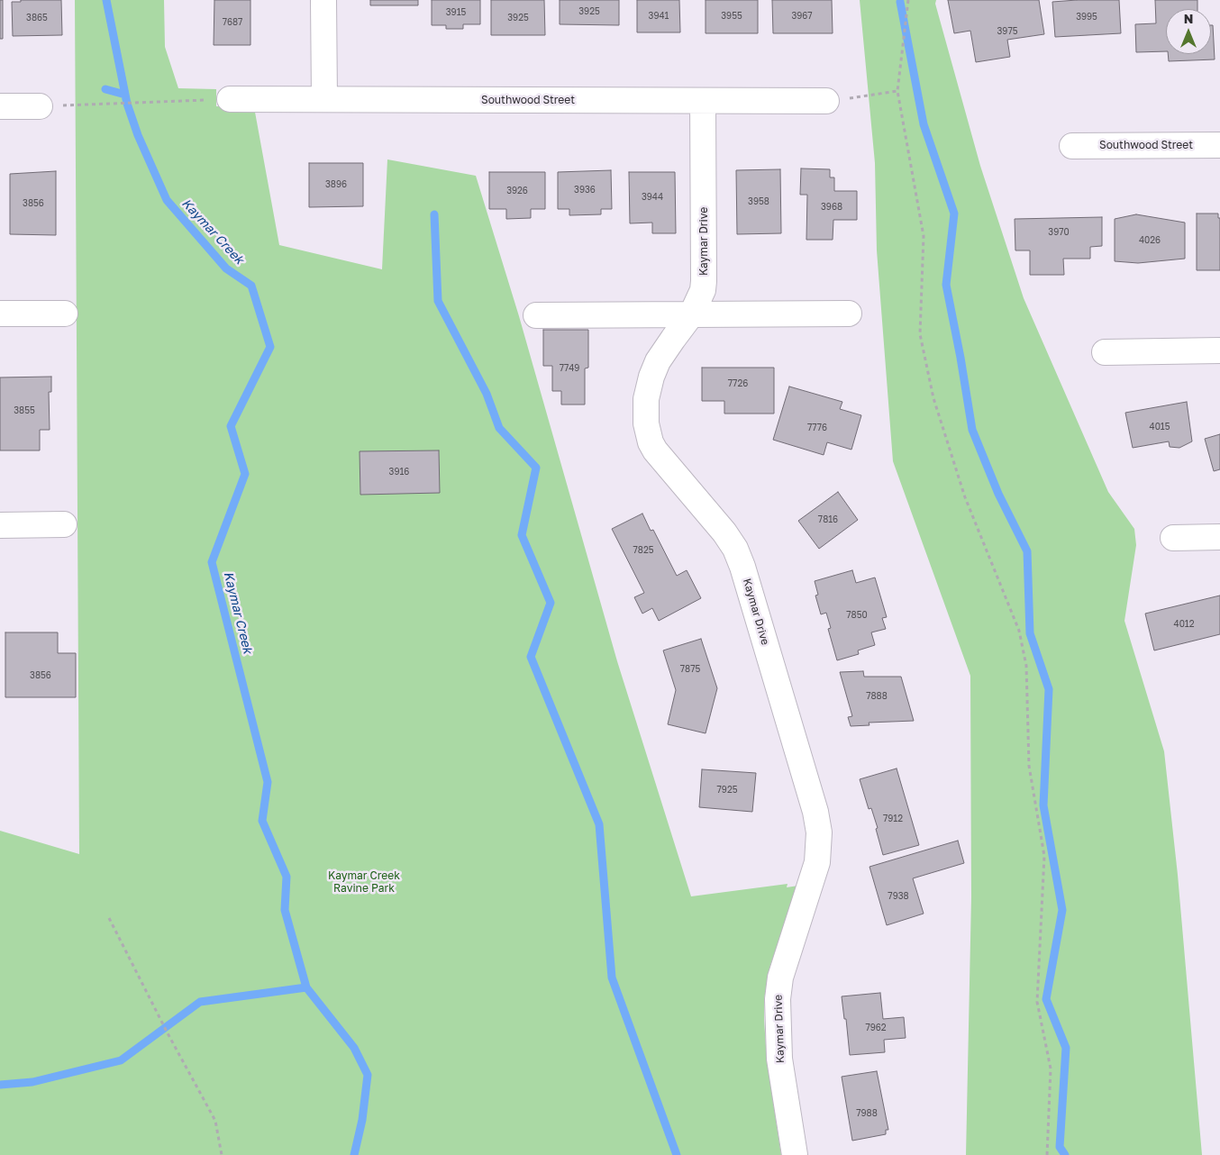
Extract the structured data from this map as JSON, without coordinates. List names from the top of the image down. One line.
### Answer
{"streets":{"street":["Southwood Street","Kaymar Drive"]},"crossings":[["Southwood Street","Kaymar Drive"]],"water":["Kaymar Creek"],"parks":["Kaymar Creek Ravine Park"],"house_numbers":["3925","3915","3941","3955","3967","3995","3865","3925","7687","3975","3896","3936","3926","3944","3958","3856","3968","3970","4026","7749","7726","3855","4015","7776","3916","7816","7825","7850","4012","7875","3856","7888","7925","7912","7938","7962","7988"],"north":"top"}
